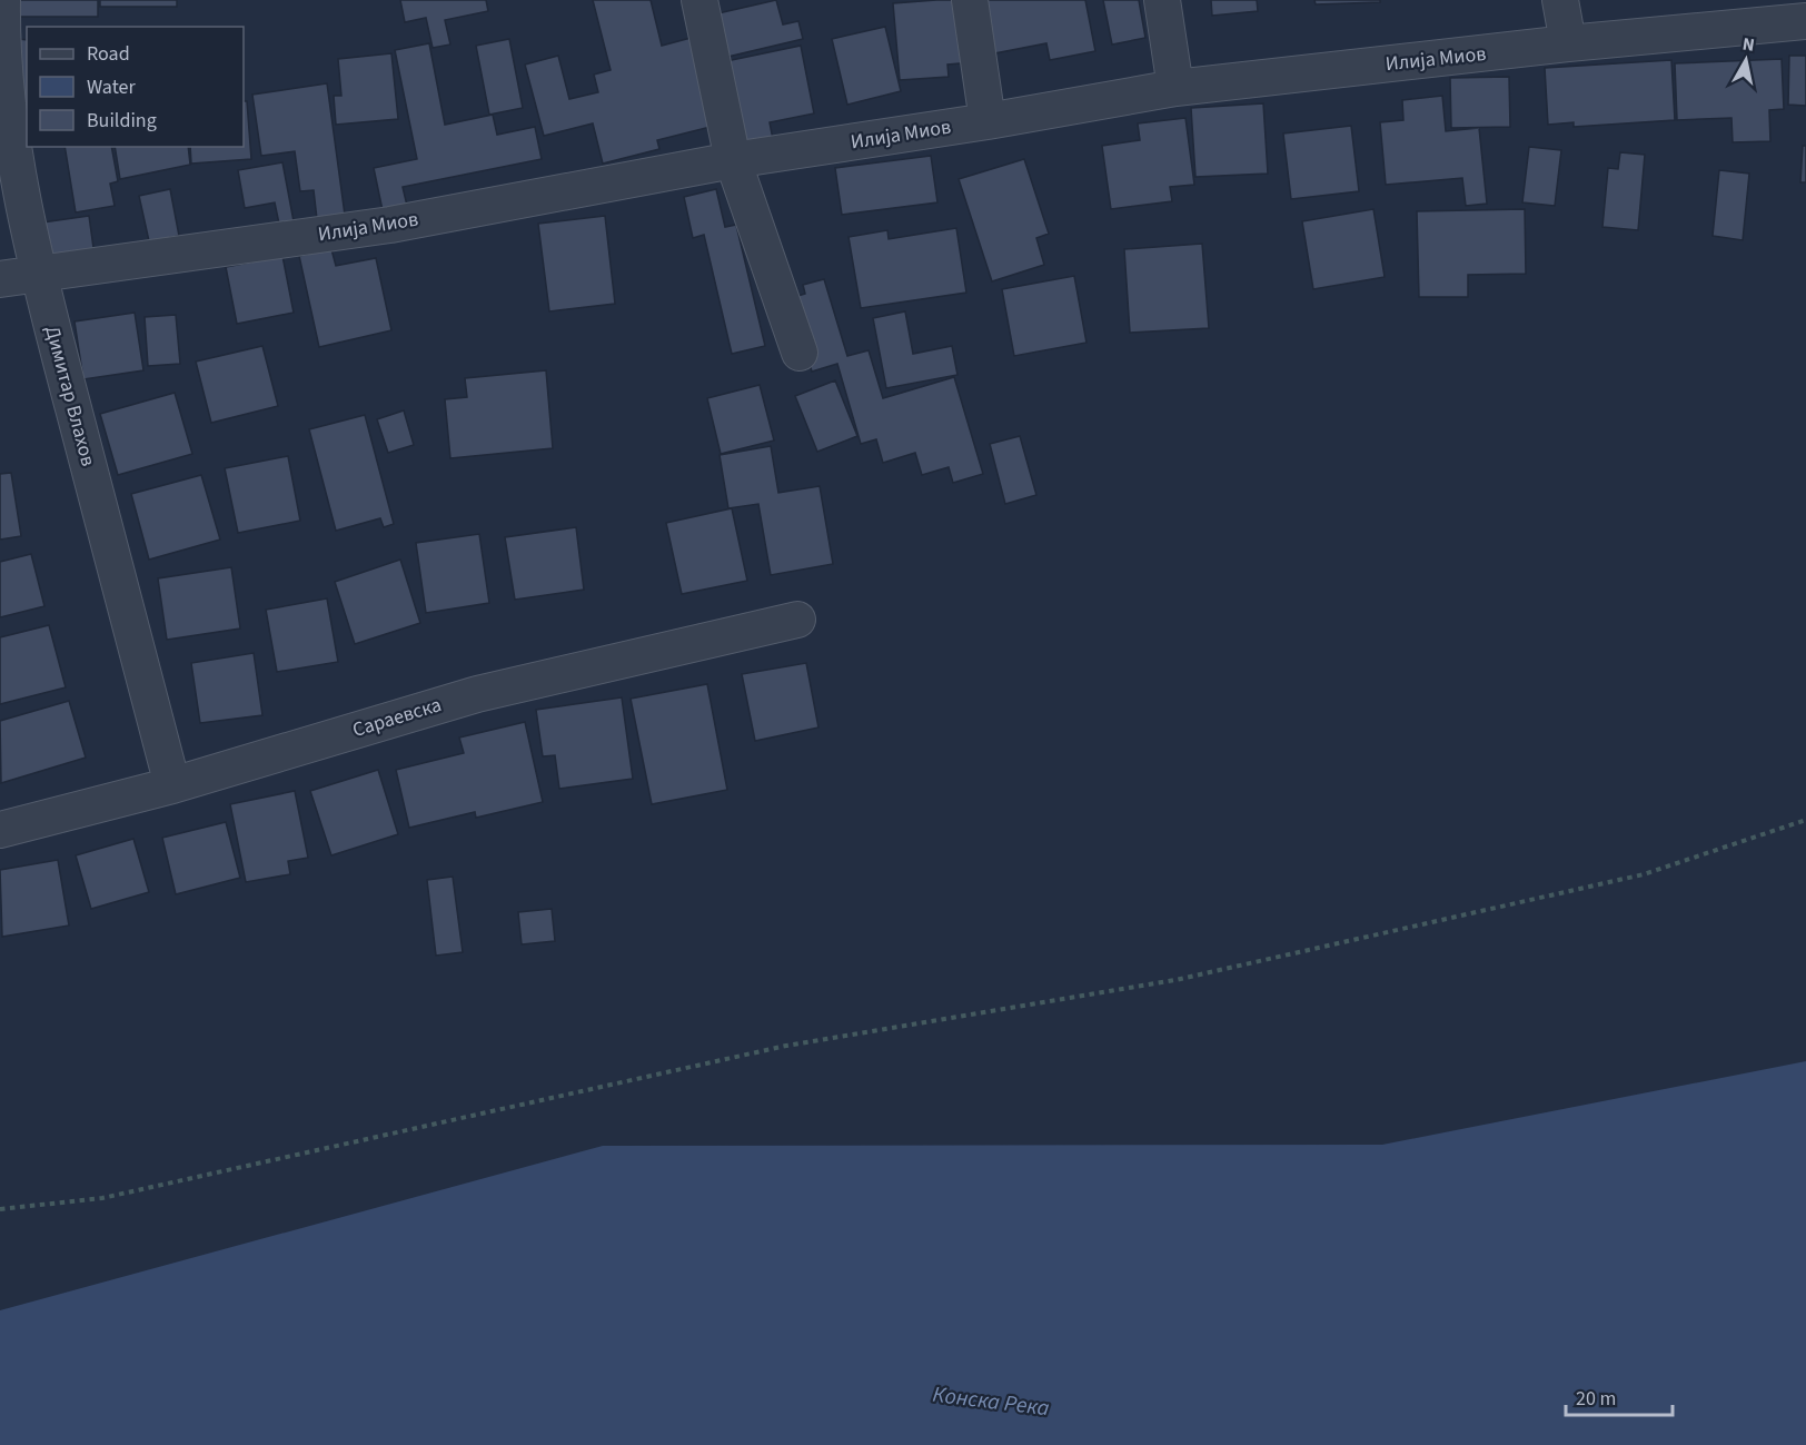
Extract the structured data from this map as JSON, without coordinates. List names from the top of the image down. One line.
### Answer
{"streets":{"street":["Илија Миов","Димитар Влахов","Сараевска"]},"crossings":[["Илија Миов","Димитар Влахов"],["Димитар Влахов","Сараевска"]],"water":["Конска Река"],"legend":["Road","Water","Building"],"scale_bar":"20 m","north":"top"}
